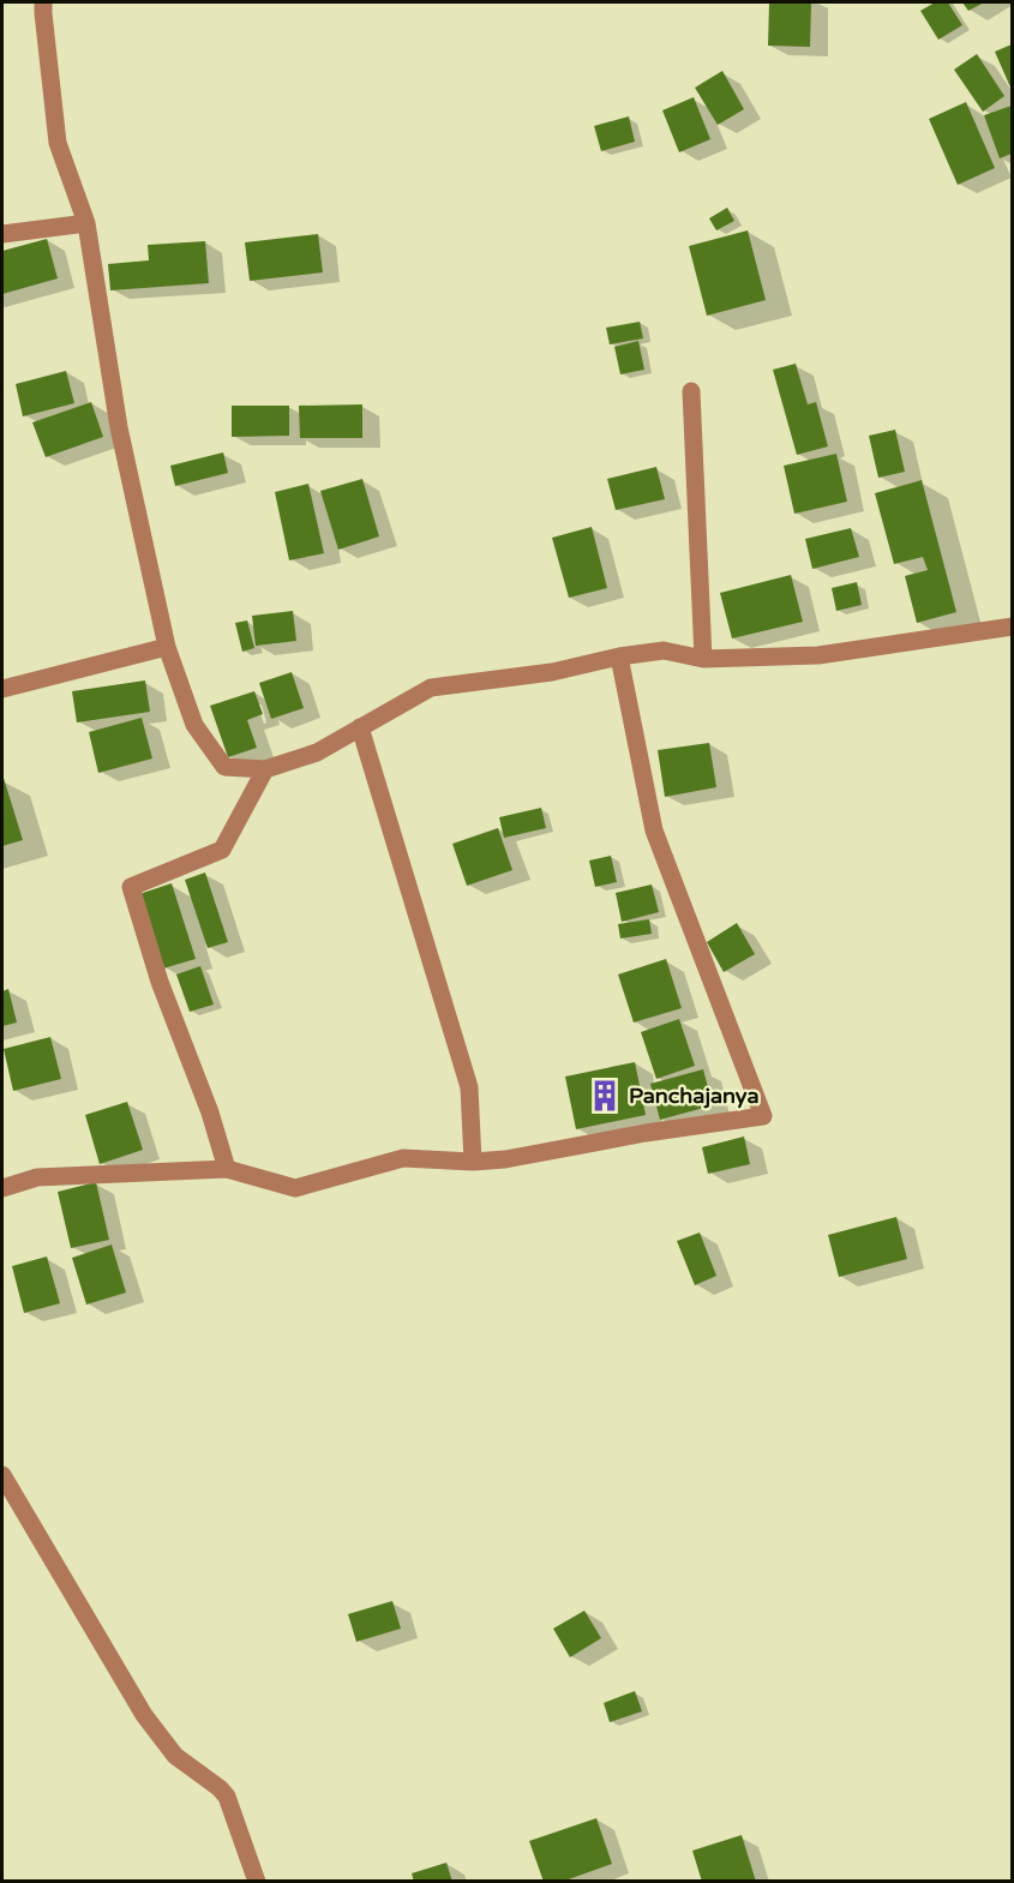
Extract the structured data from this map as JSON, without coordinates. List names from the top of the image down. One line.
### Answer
{"places":{"building":["Panchajanya"]}}
